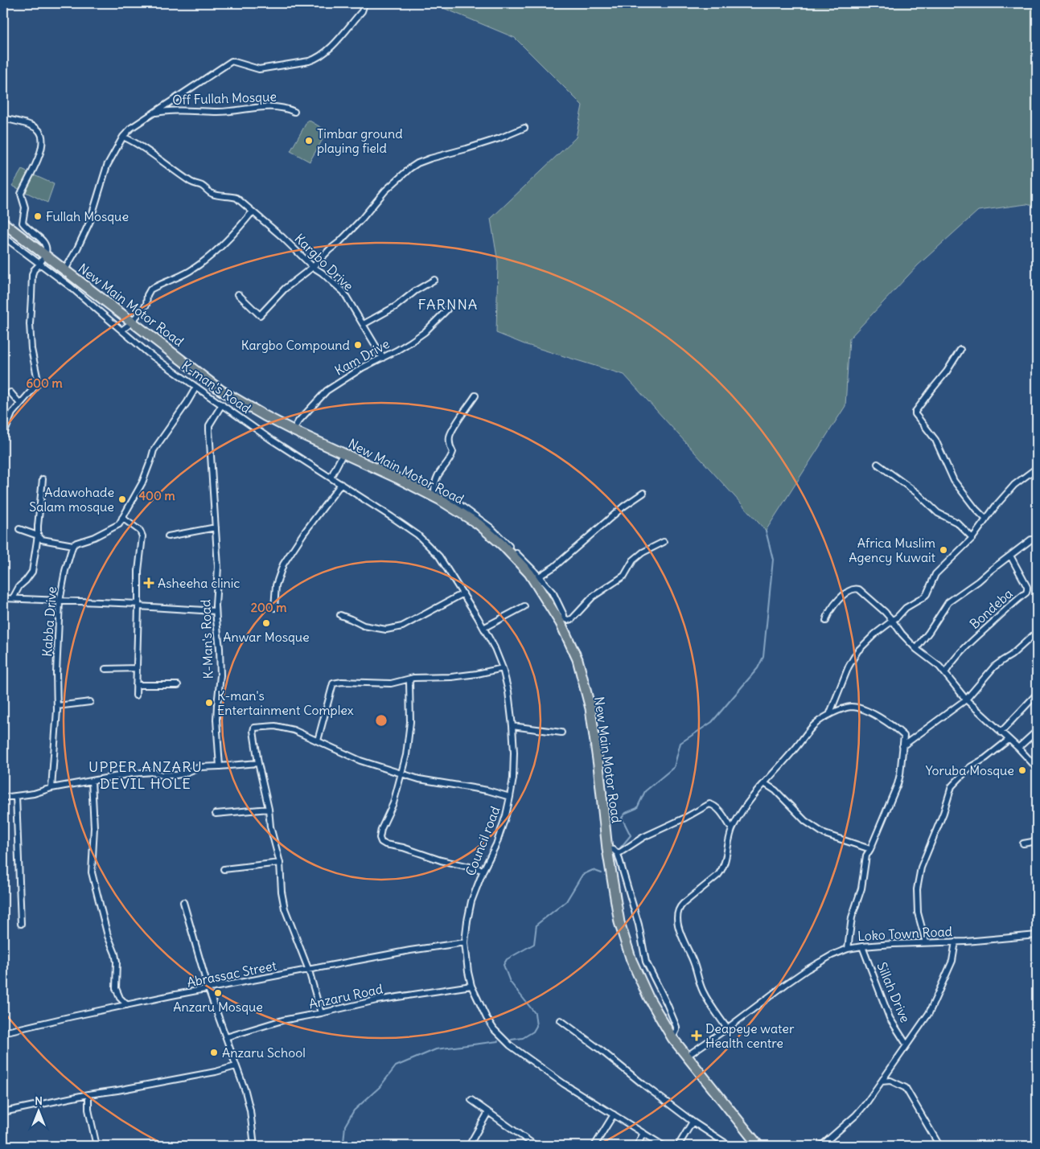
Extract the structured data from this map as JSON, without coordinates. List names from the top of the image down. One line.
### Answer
{"streets":{"highway":["New Main Motor Road"],"street":["Off Fullah Mosque","Kargbo Drive","Kam Drive","K-man's Road","Bondeba","Kabba Drive","K-Man's Road","Council road","Loko Town Road","Abrassac Street","Sillah Drive","Anzaru Road"]},"crossings":[["Off Fullah Mosque","Kargbo Drive"],["Off Fullah Mosque","New Main Motor Road"],["Kargbo Drive","Kam Drive"],["New Main Motor Road","Kam Drive"],["New Main Motor Road","K-man's Road"],["New Main Motor Road","Loko Town Road"],["K-man's Road","K-Man's Road"],["K-man's Road","Council road"],["Council road","Abrassac Street"],["Council road","Anzaru Road"],["Loko Town Road","Sillah Drive"]],"districts":["FARNNA","UPPER ANZARU DEVIL HOLE"],"places":{"other":["Timbar ground playing field","Fullah Mosque","Kargbo Compound","Adawohade Salam mosque","Africa Muslim Agency Kuwait","Anwar Mosque","K-man's Entertainment Complex","Yoruba Mosque","Anzaru Mosque","Anzaru School"],"health":["Asheeha clinic","Deapeye water Health centre"]},"north":"top","rings":["600 m","400 m","200 m"]}
